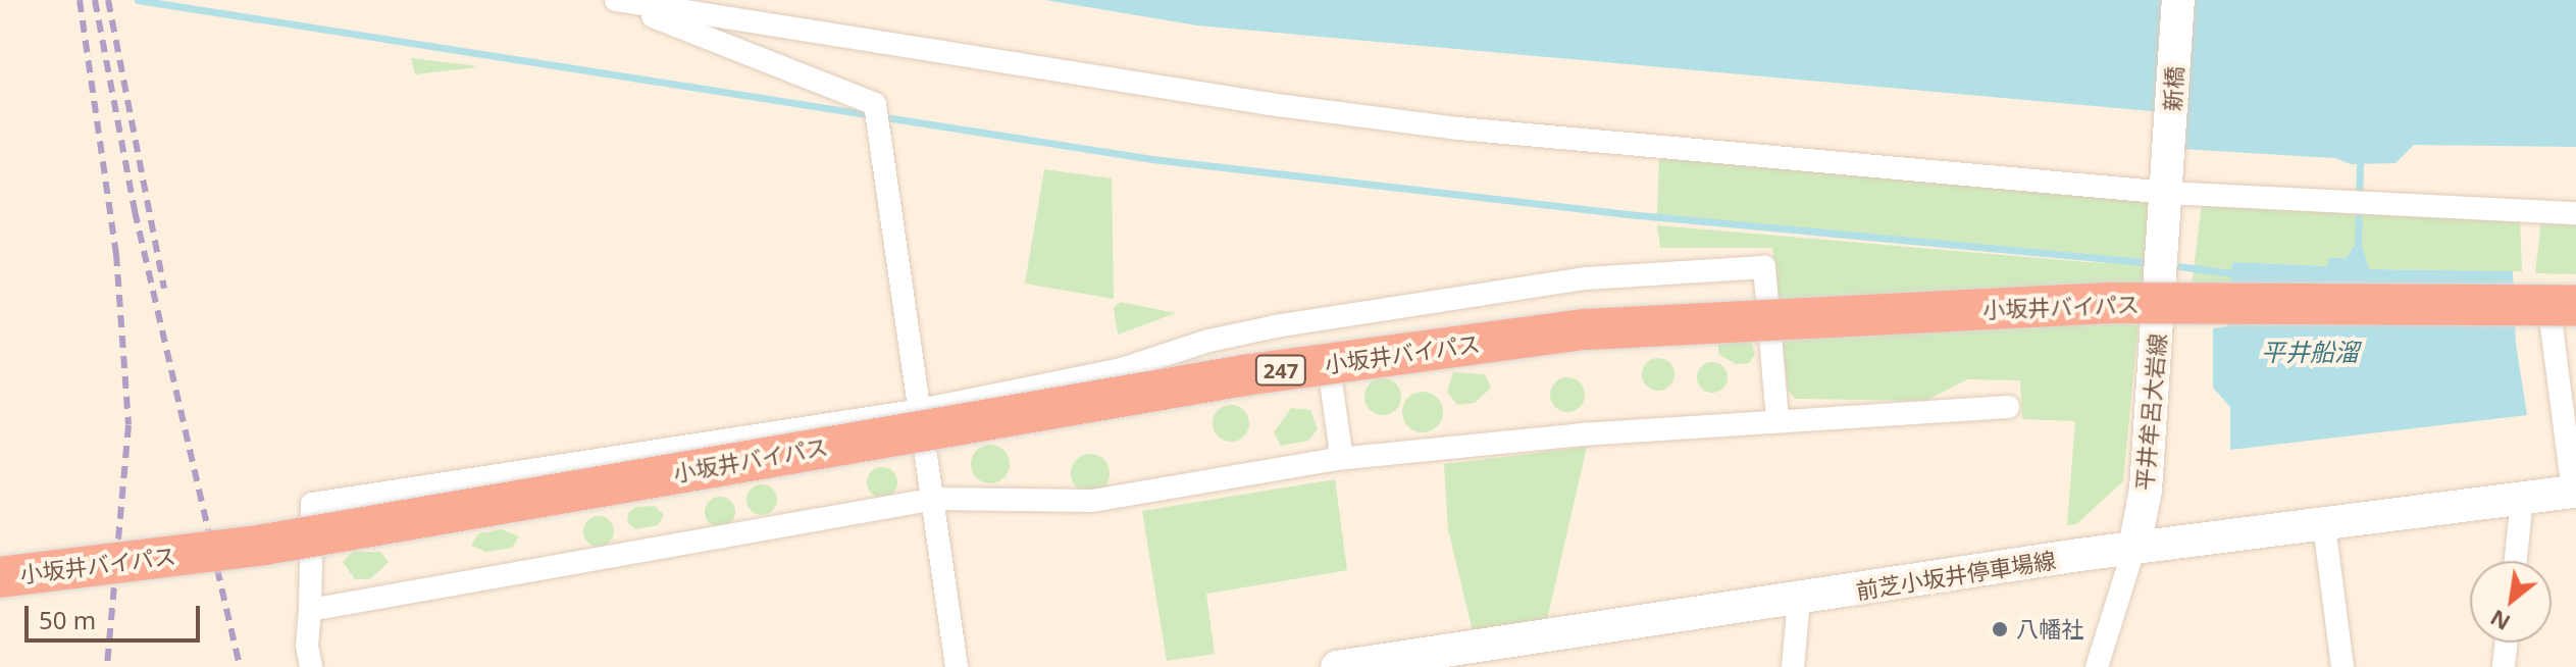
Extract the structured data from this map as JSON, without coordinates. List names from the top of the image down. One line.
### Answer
{"streets":{"highway":["小坂井バイパス","247"],"main road":["新橋","平井牟呂大岩線","前芝小坂井停車場線"]},"crossings":[["新橋","平井牟呂大岩線"],["平井牟呂大岩線","前芝小坂井停車場線"]],"water":["平井船溜"],"places":["八幡社"],"scale_bar":"50 m","north":"bottom left"}
